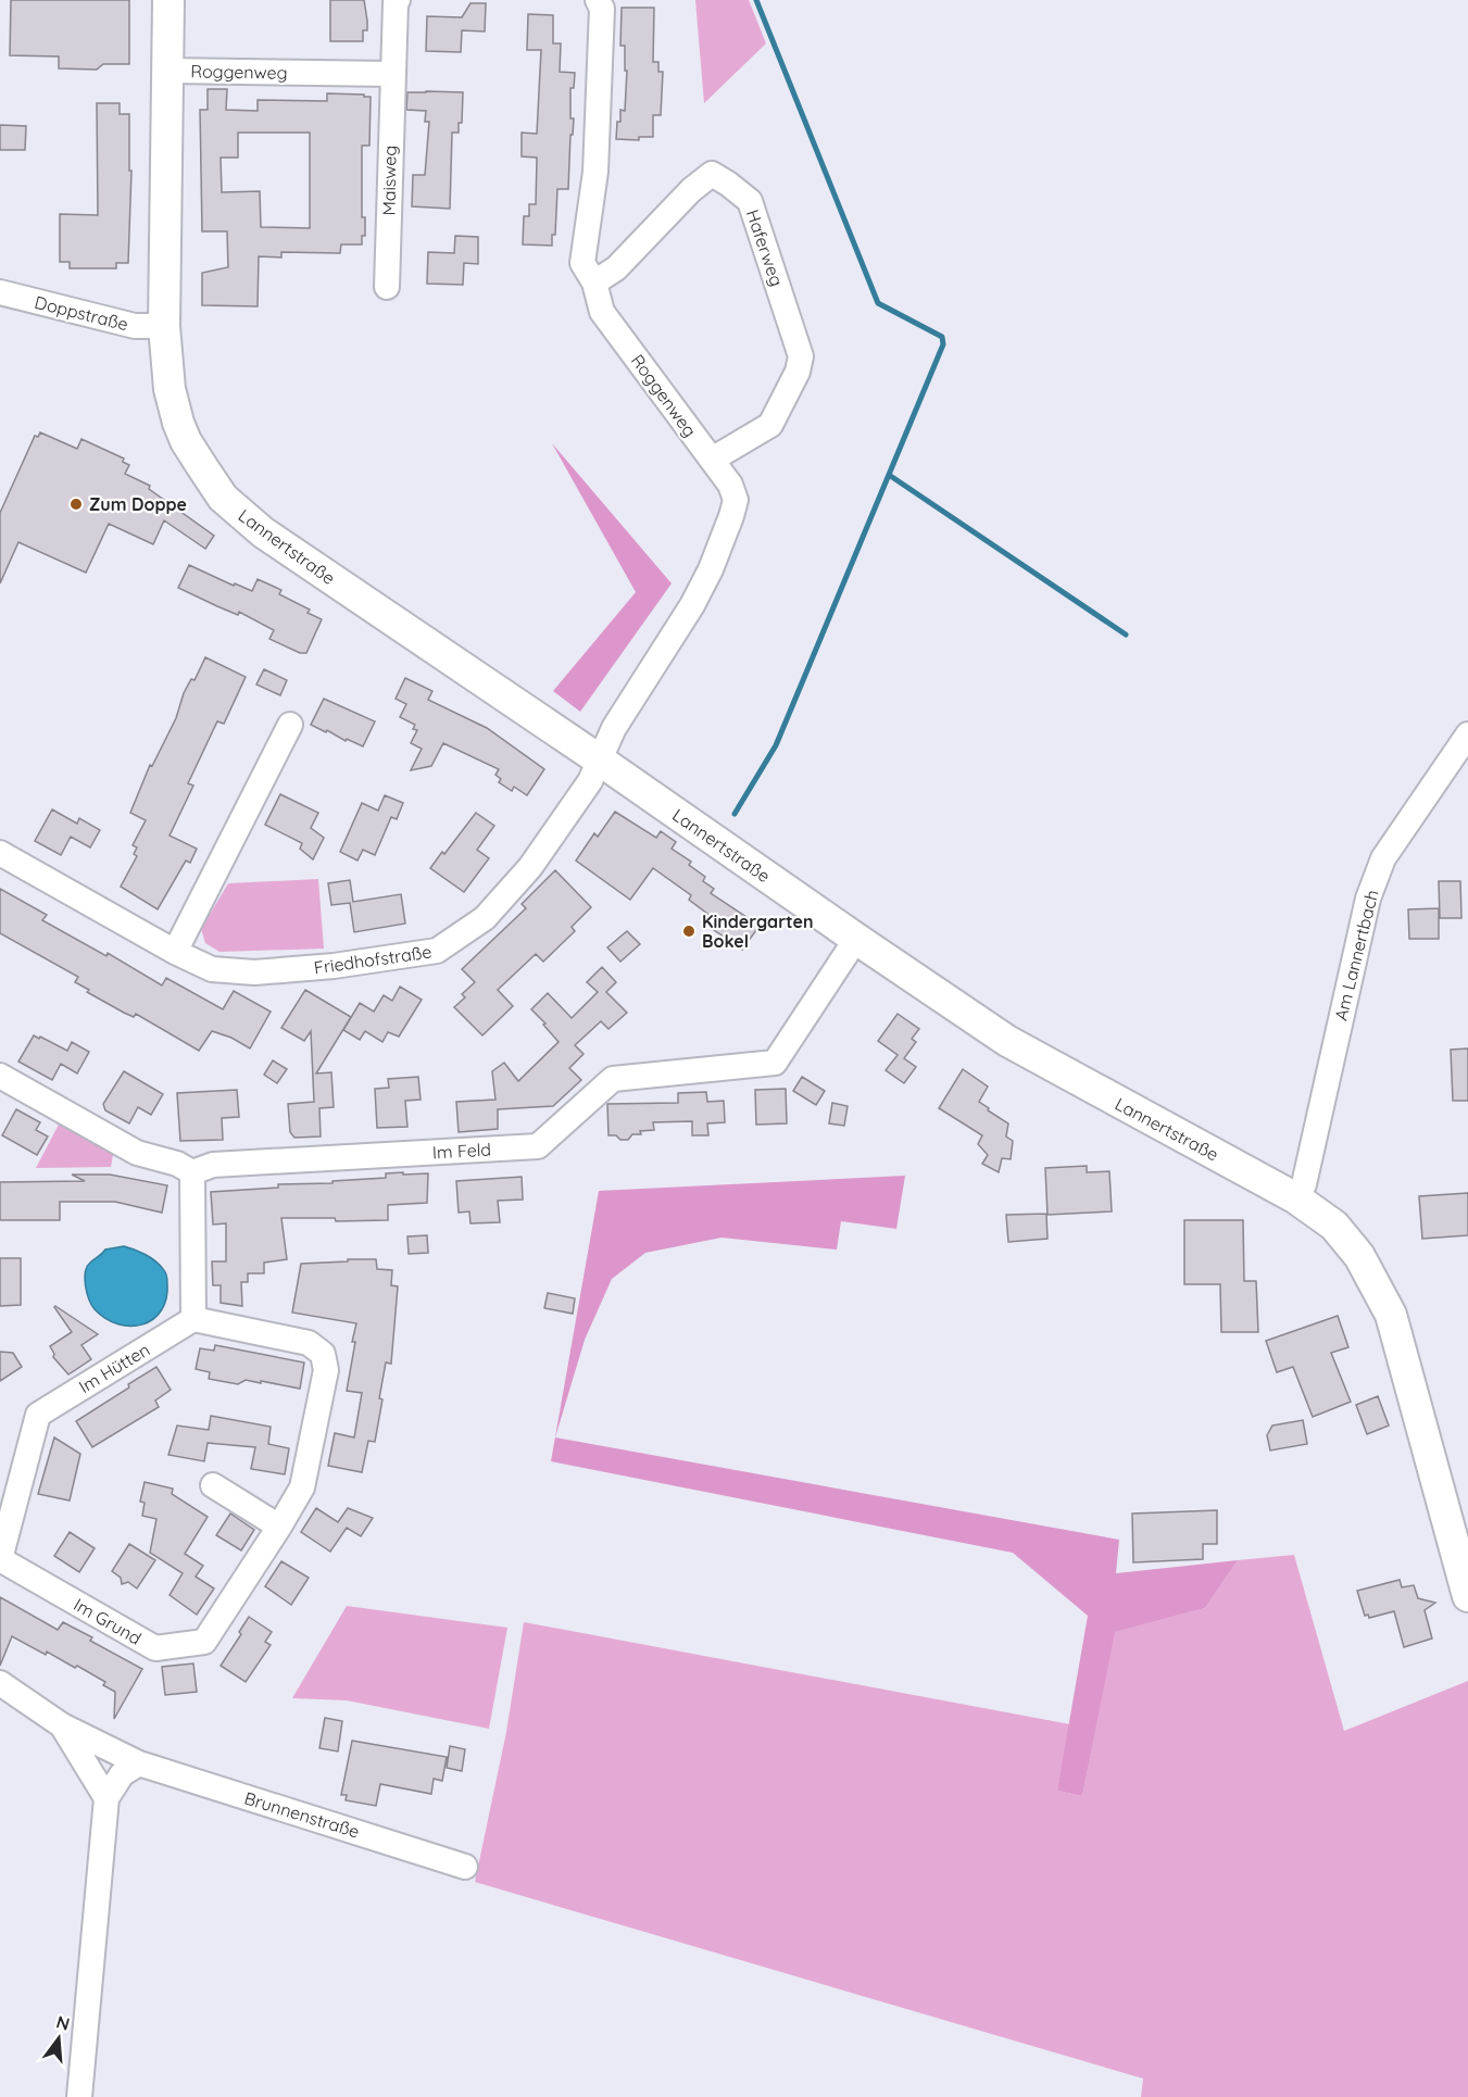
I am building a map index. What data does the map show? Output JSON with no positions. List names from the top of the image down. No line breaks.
{"streets":{"street":["Roggenweg","Maisweg","Haferweg","Doppstraße","Lannertstraße","Am Lannertbach","Friedhofstraße","Im Feld","Im Hütten","Im Grund","Brunnenstraße"]},"crossings":[["Roggenweg","Maisweg"],["Roggenweg","Haferweg"],["Roggenweg","Lannertstraße"],["Roggenweg","Friedhofstraße"],["Doppstraße","Lannertstraße"],["Lannertstraße","Am Lannertbach"],["Lannertstraße","Friedhofstraße"],["Lannertstraße","Im Feld"],["Im Hütten","Im Grund"]],"places":["Zum Doppe","Kindergarten Bokel"],"north":"top"}
